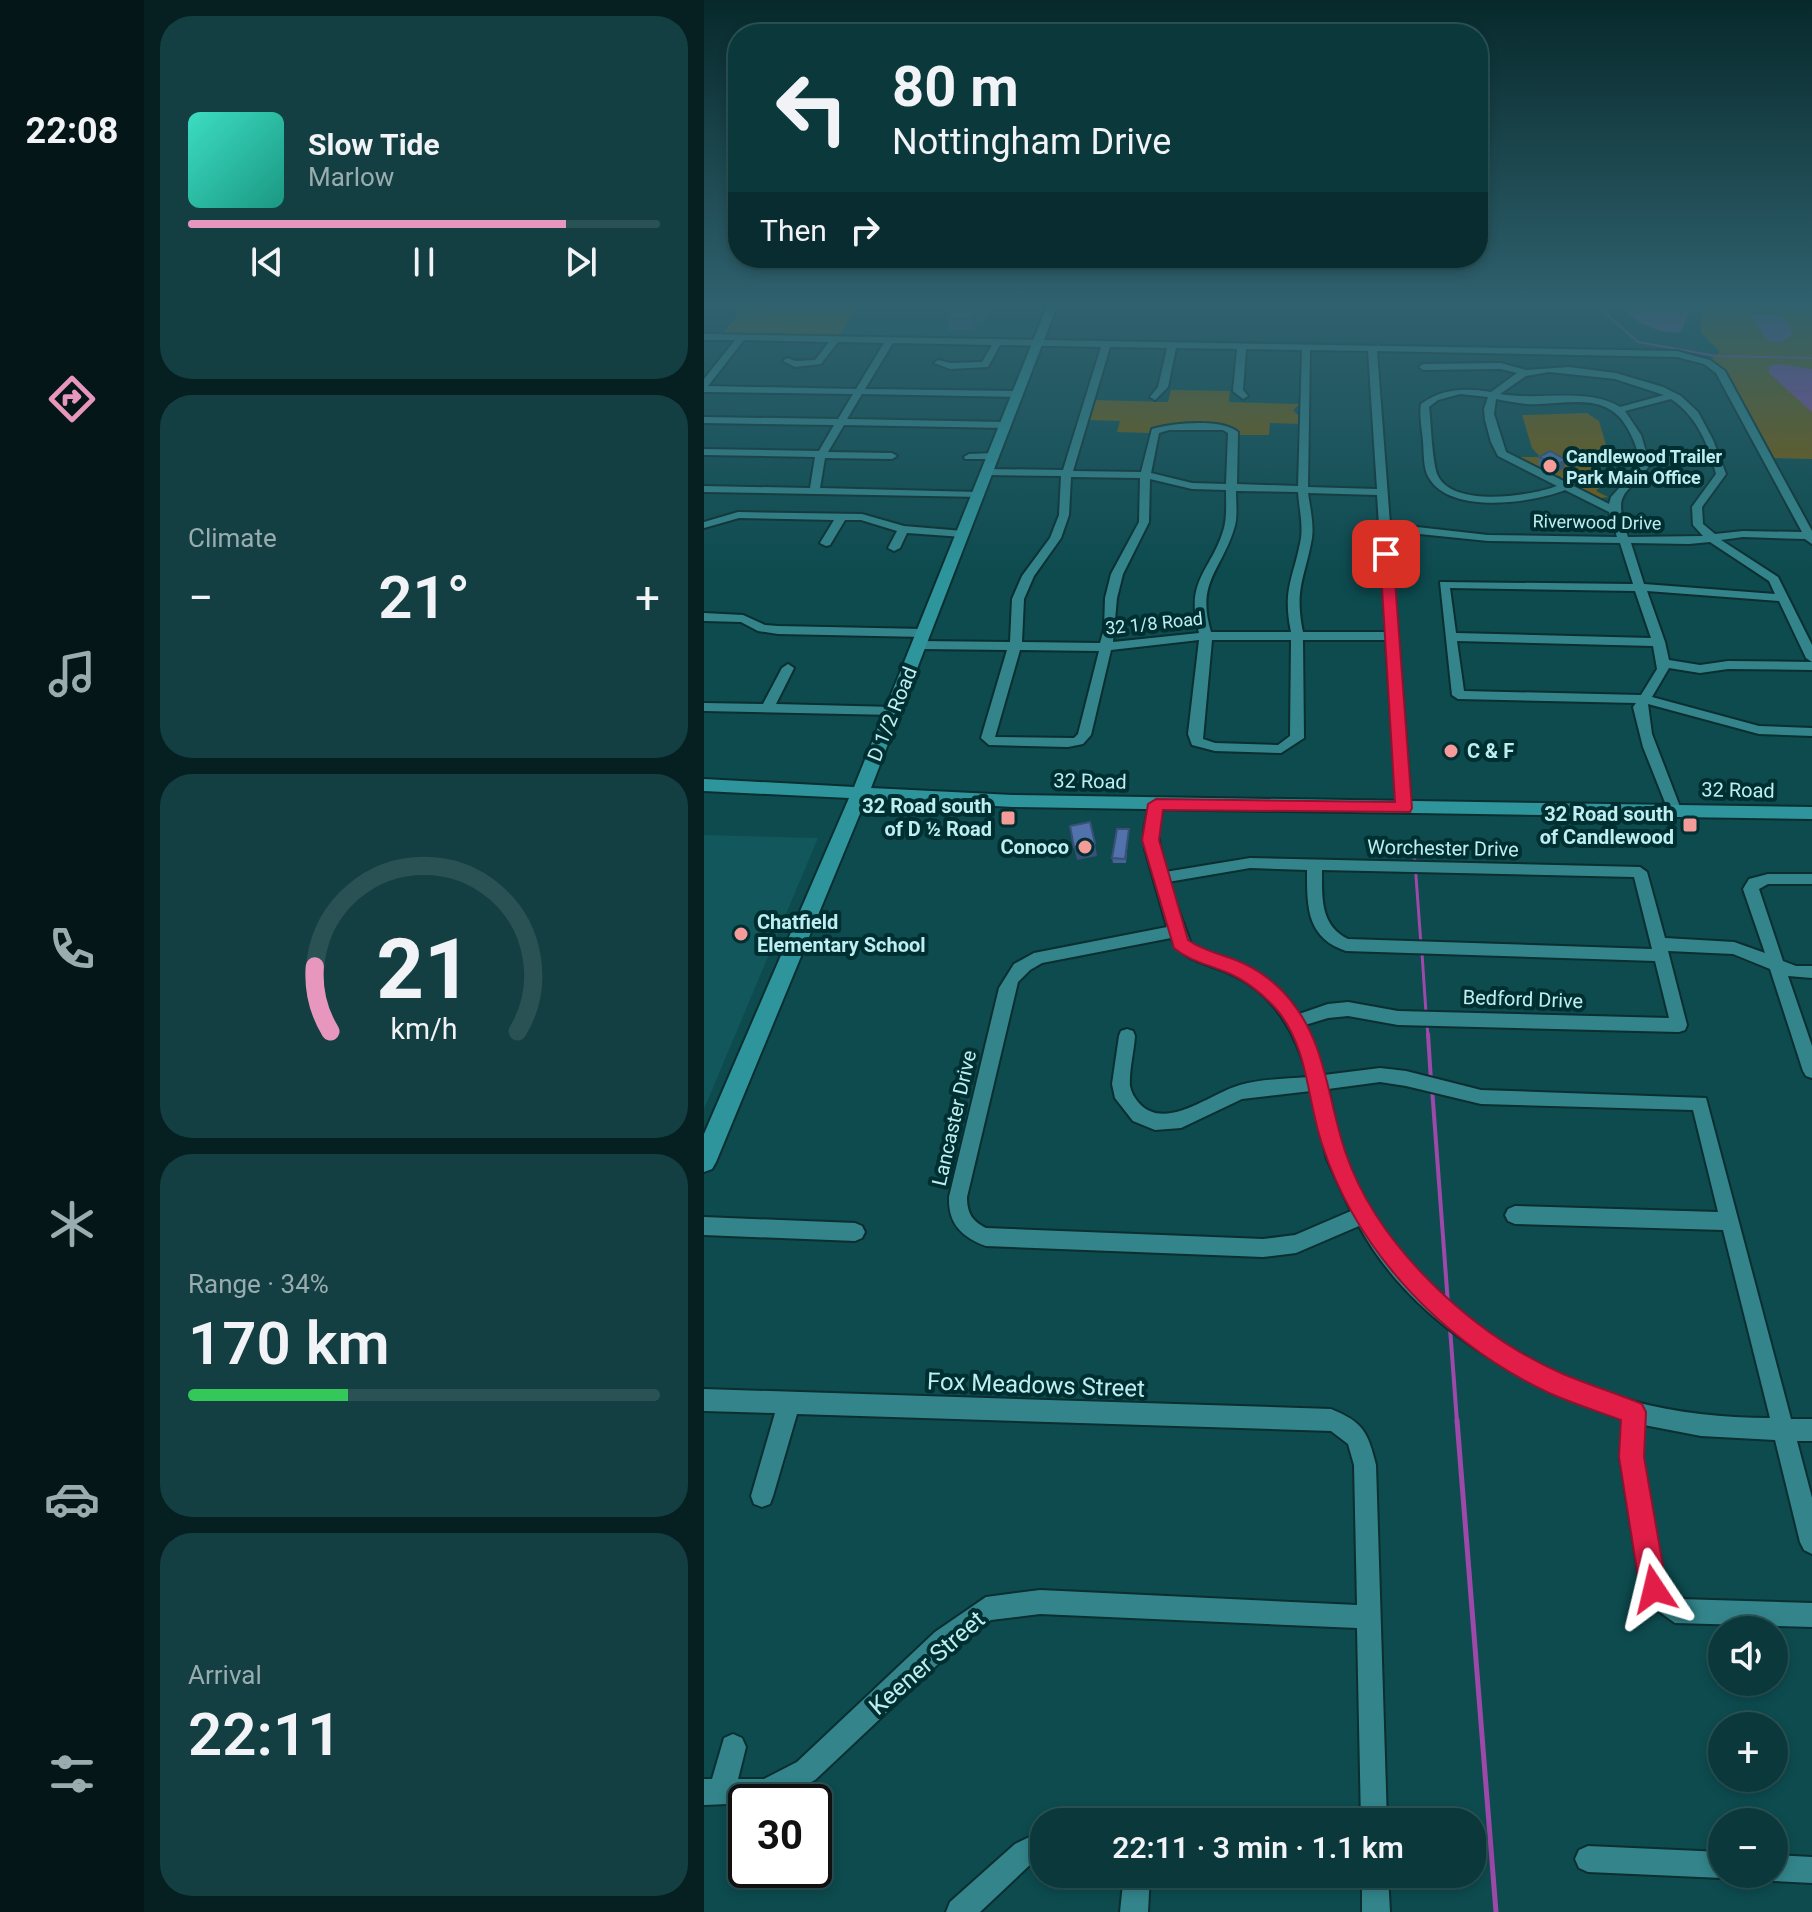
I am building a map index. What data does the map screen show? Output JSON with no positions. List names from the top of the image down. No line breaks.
{"streets":{"main road":["D 1/2 Road","32 Road"],"street":["Riverwood Drive","32 1/8 Road","Worchester Drive","Bedford Drive","Lancaster Drive","Fox Meadows Street","Keener Street"]},"crossings":[["32 1/8 Road","D 1/2 Road"],["D 1/2 Road","32 Road"],["Worchester Drive","Bedford Drive"],["Fox Meadows Street","Keener Street"]],"places":{"other":["Candlewood Trailer Park Main Office","C & F","Conoco","Chatfield Elementary School"],"transit":["32 Road south of D ½ Road","32 Road south of Candlewood"]},"page":{"tabs":"22:08","turn":["80 m","Nottingham Drive"],"song":["Slow Tide","Marlow"],"then":"Then","tile":["Climate",["Range · 34%","170 km"],["Arrival","22:11"]],"heat":["−","21°","+"],"map_buttons":["+","−"],"limit":"30","trip":"22:11 · 3 min · 1.1 km","gauge":["21","km/h"]}}
